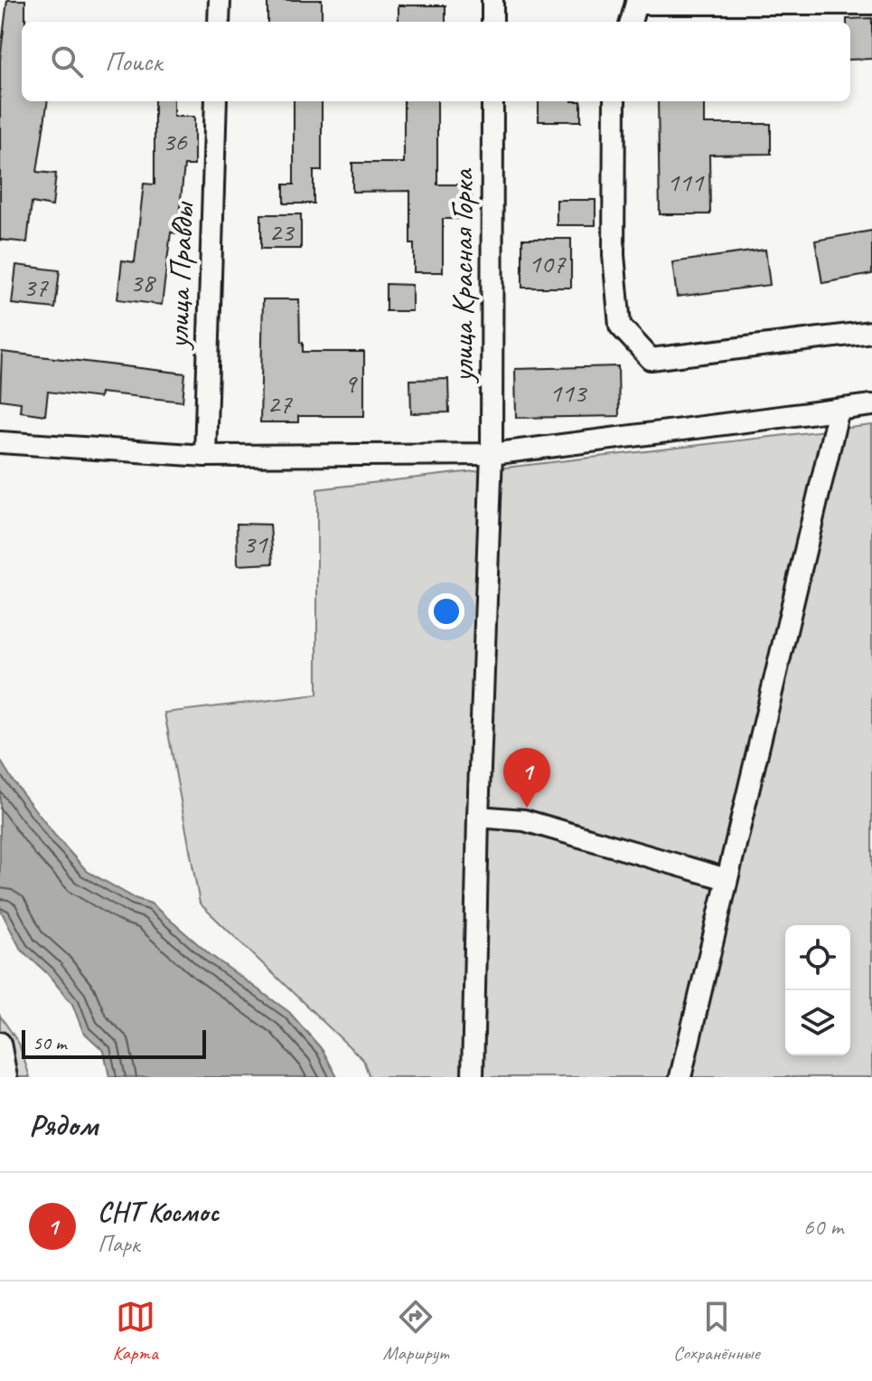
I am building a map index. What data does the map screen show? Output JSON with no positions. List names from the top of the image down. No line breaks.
{"streets":{"street":["улица Правды","улица Красная Горка"]},"house_numbers":["36","111","23","107","38","37","9","113","27","31"],"scale_bar":"50 m","page":{"search":"Поиск","pins":"1","scale":"50 m","heading":"Рядом","list":[{"mark":"1","name":"СНТ Космос","note":"Парк","value":"60 m"}],"nav":["Карта","Маршрут","Сохранённые"]}}
